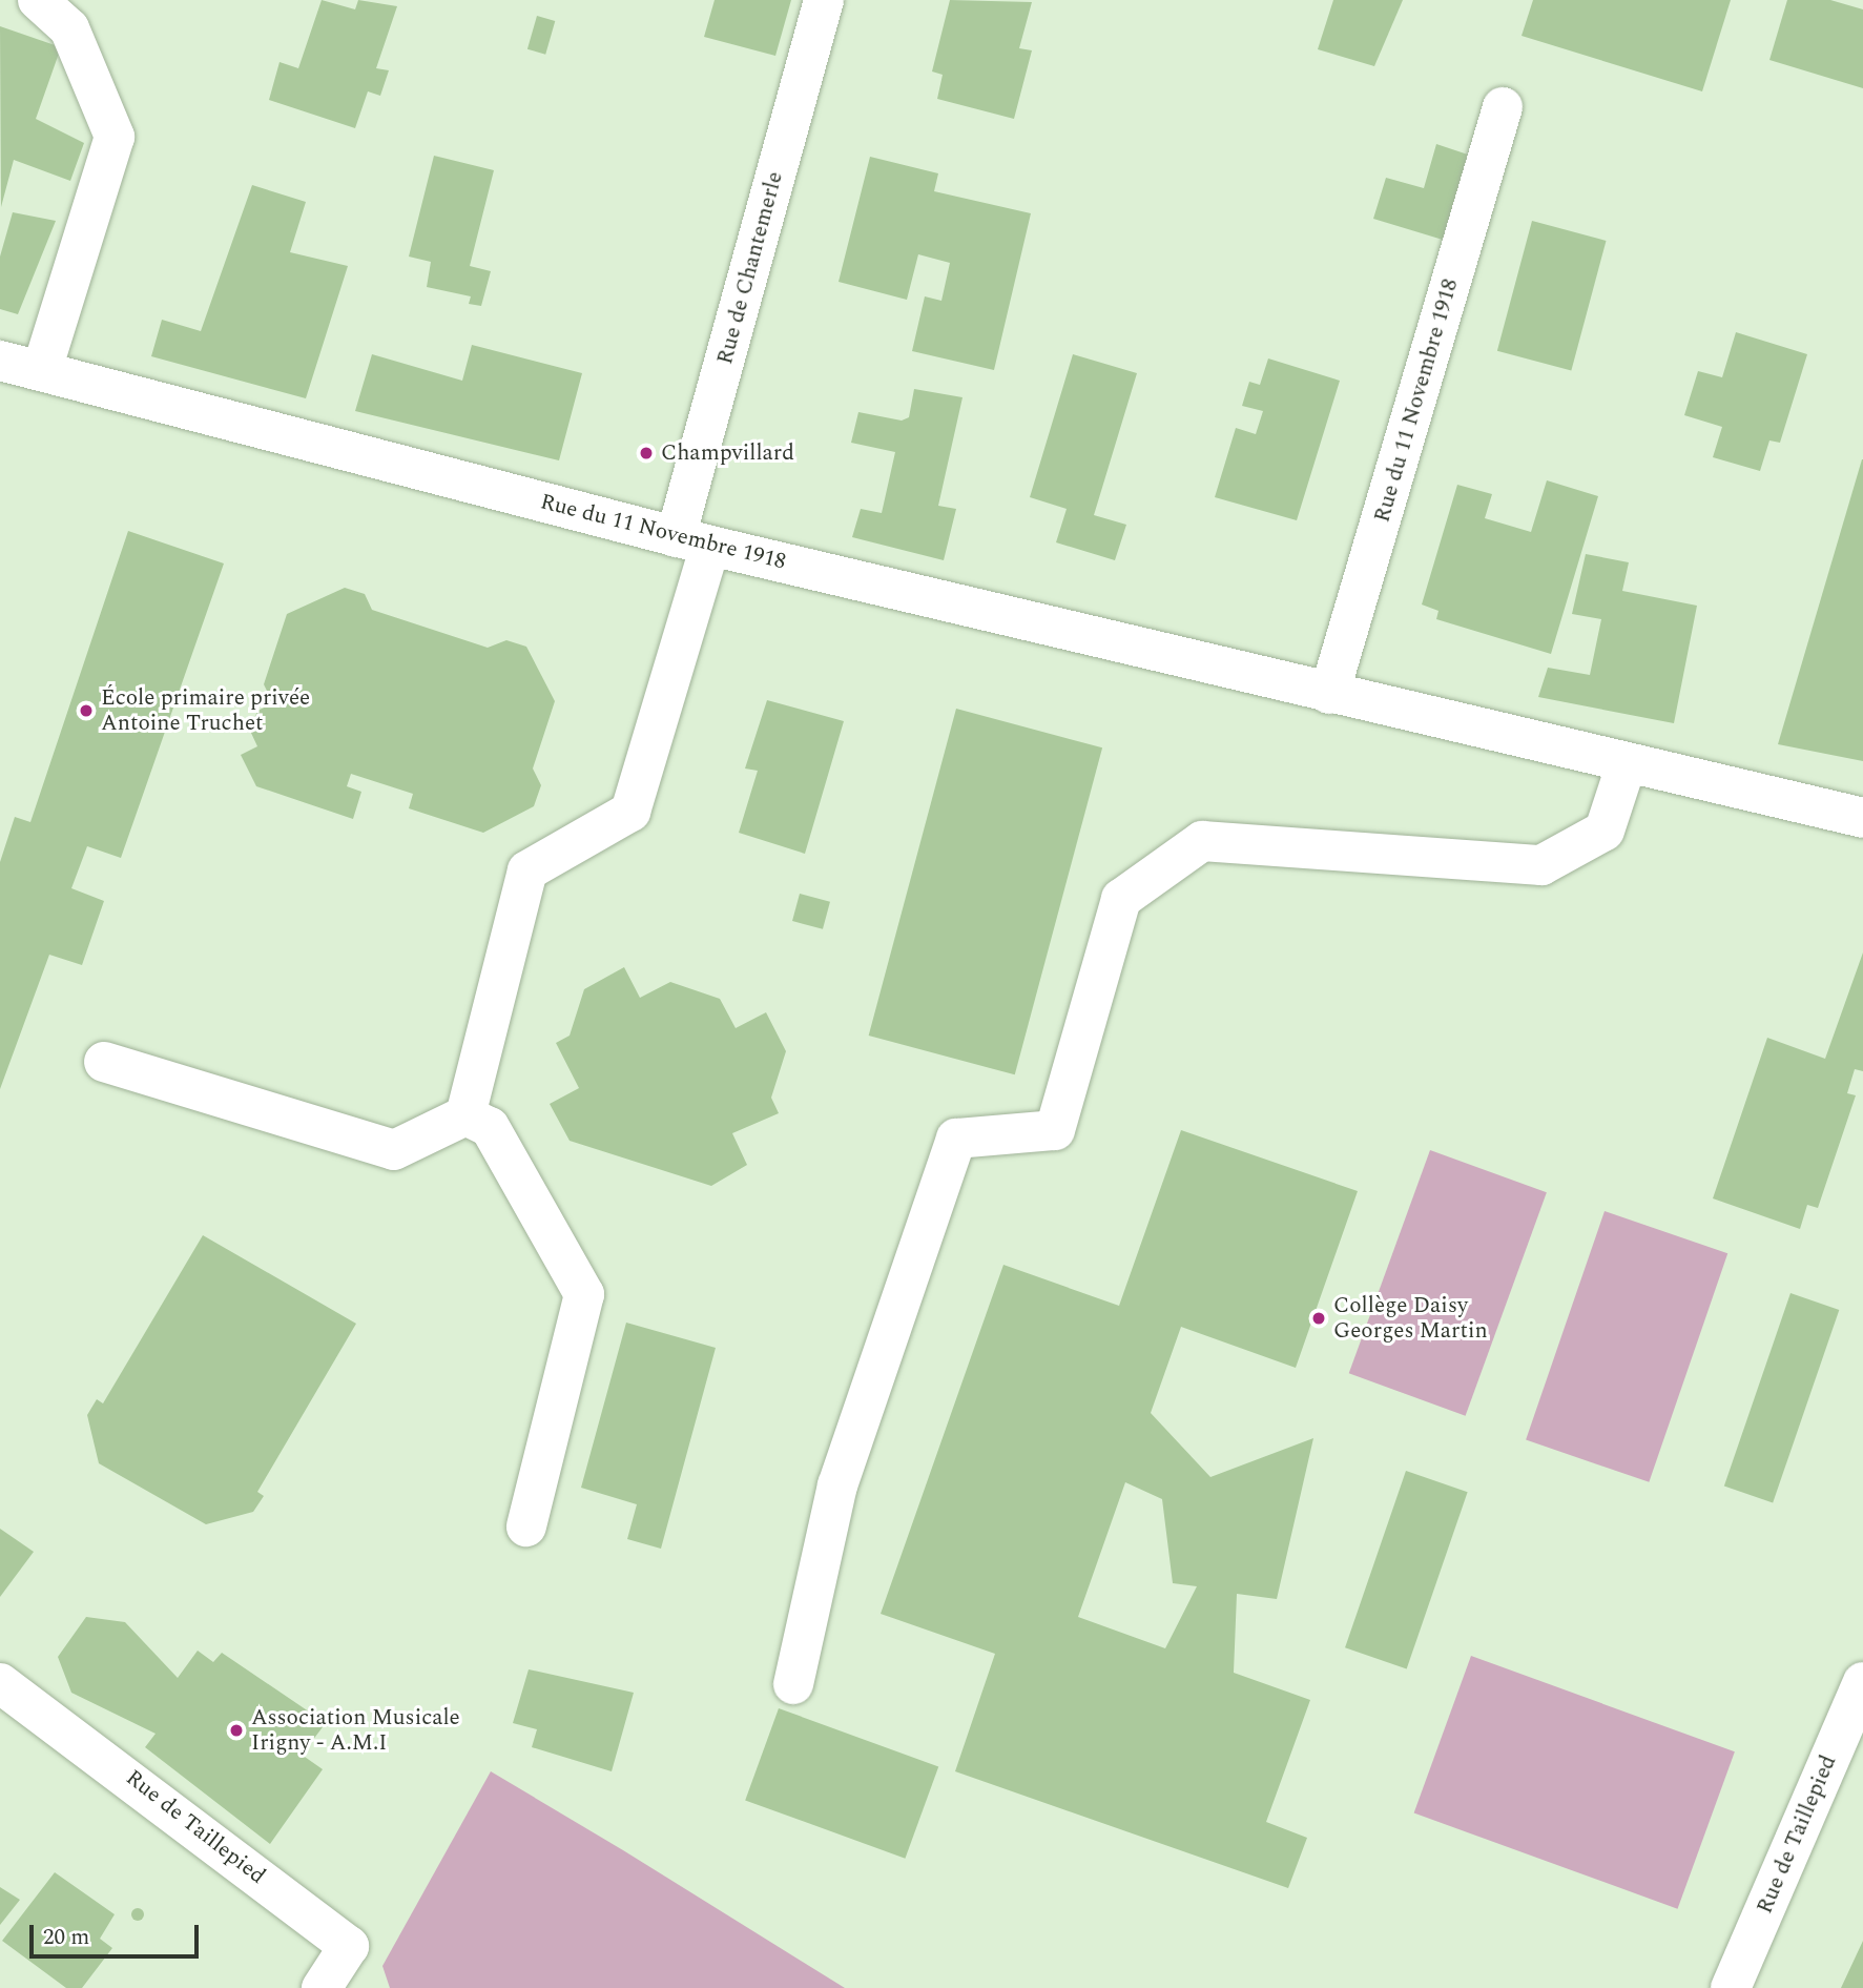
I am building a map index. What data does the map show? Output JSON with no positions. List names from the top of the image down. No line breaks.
{"streets":{"street":["Rue de Chantemerle","Rue du 11 Novembre 1918","Rue de Taillepied"]},"crossings":[["Rue de Chantemerle","Rue du 11 Novembre 1918"]],"places":["Champvillard","École primaire privée Antoine Truchet","Collège Daisy Georges Martin","Association Musicale Irigny - A.M.I"],"scale_bar":"20 m"}
